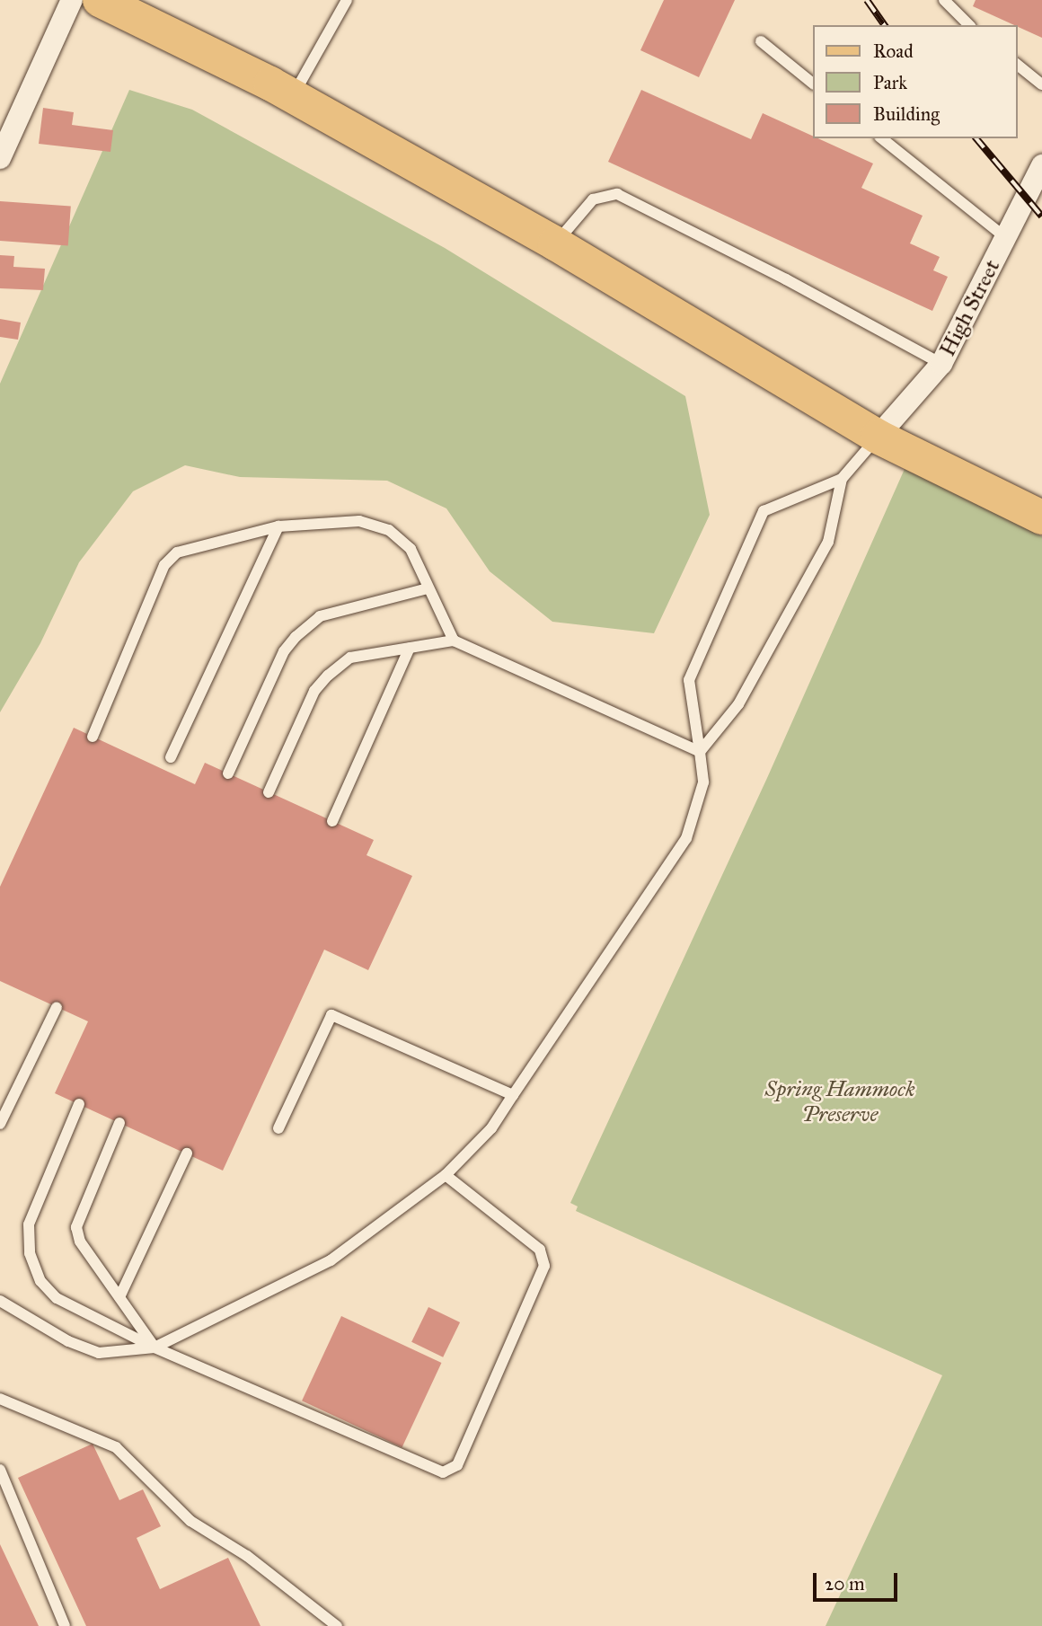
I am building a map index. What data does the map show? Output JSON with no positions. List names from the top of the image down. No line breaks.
{"streets":{"street":["High Street"]},"parks":["Spring Hammock Preserve"],"legend":["Road","Park","Building"],"scale_bar":"20 m"}
